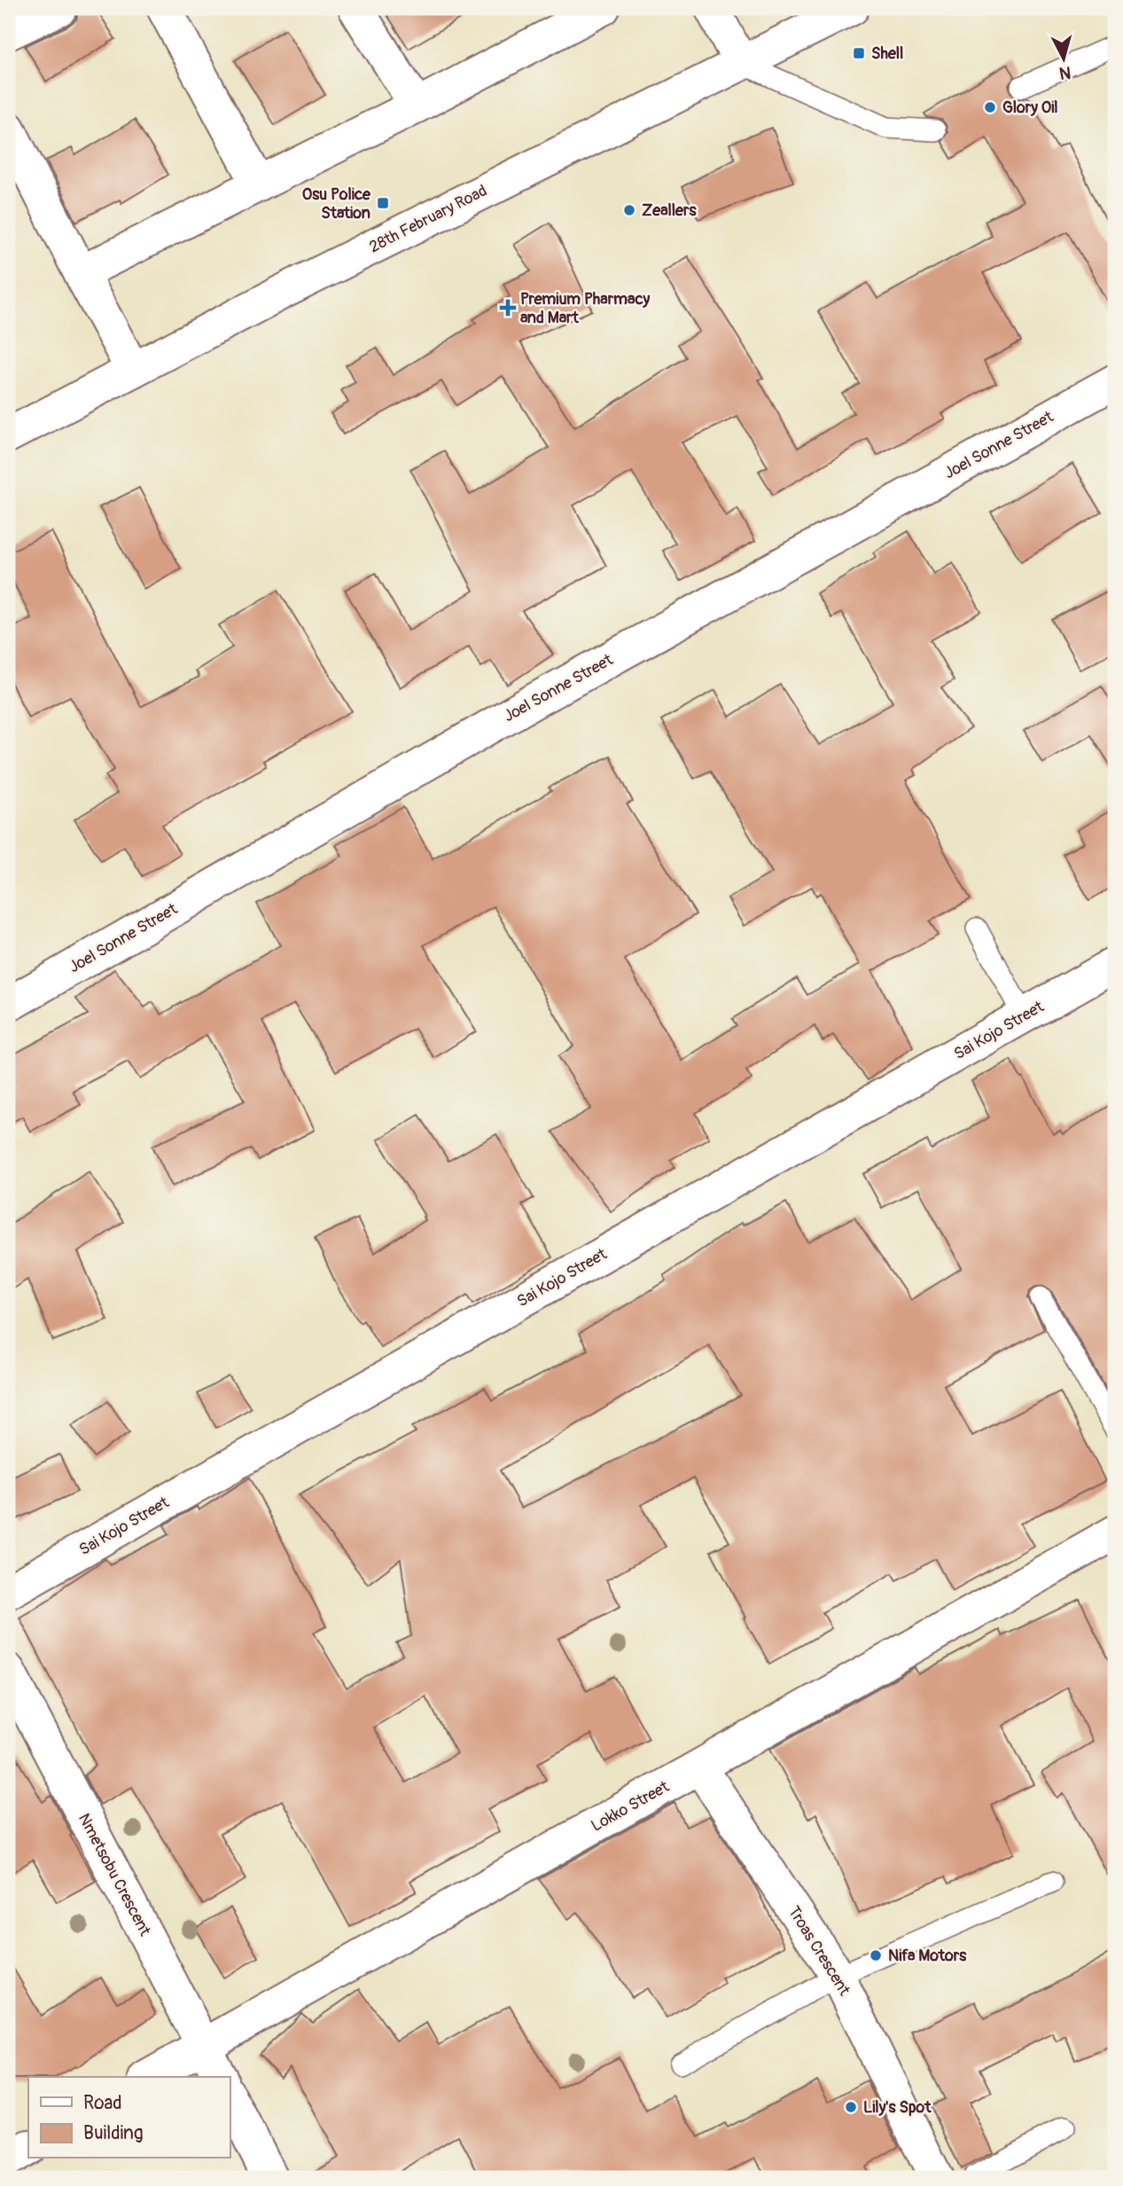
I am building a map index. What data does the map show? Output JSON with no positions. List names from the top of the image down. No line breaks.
{"streets":{"street":["28th February Road","Joel Sonne Street","Sai Kojo Street","Lokko Street","Nmetsobu Crescent","Troas Crescent"]},"crossings":[["Lokko Street","Nmetsobu Crescent"],["Lokko Street","Troas Crescent"]],"places":{"transit":["Shell","Osu Police Station"],"other":["Glory Oil","Zeallers","Nifa Motors","Lily's Spot"],"health":["Premium Pharmacy and Mart"]},"legend":["Road","Building"],"north":"bottom"}
